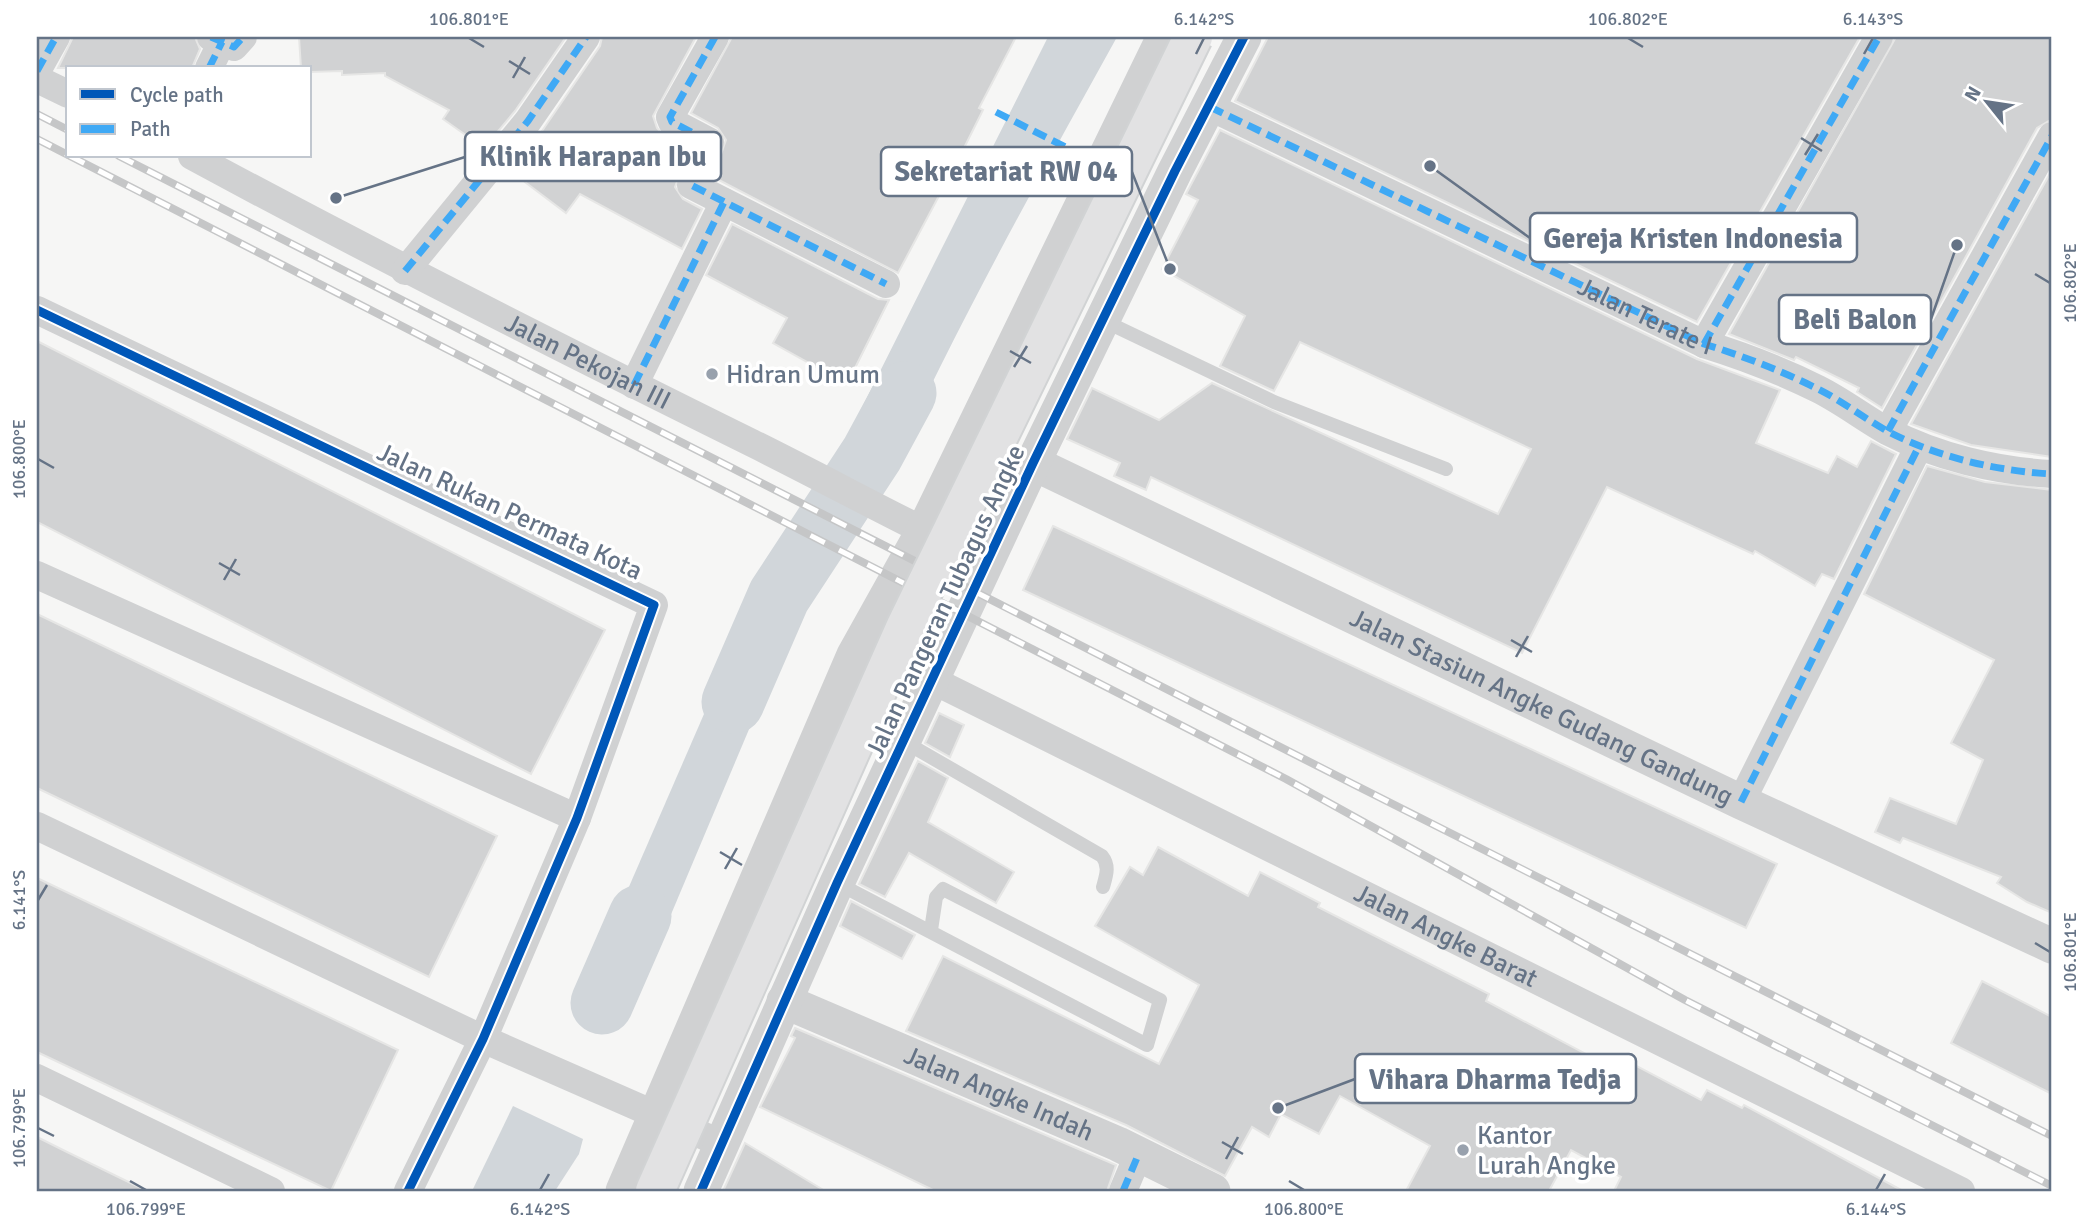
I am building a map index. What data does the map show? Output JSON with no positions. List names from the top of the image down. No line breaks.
{"streets":{"main road":["Jalan Pangeran Tubagus Angke"],"street":["Jalan Terate I","Jalan Pekojan III","Jalan Rukan Permata Kota","Jalan Stasiun Angke Gudang Gandung","Jalan Angke Barat","Jalan Angke Indah"]},"crossings":[["Jalan Terate I","Jalan Pangeran Tubagus Angke"],["Jalan Pekojan III","Jalan Pangeran Tubagus Angke"],["Jalan Pangeran Tubagus Angke","Jalan Stasiun Angke Gudang Gandung"],["Jalan Pangeran Tubagus Angke","Jalan Angke Barat"],["Jalan Pangeran Tubagus Angke","Jalan Angke Indah"]],"places":["Gereja Kristen Indonesia","Klinik Harapan Ibu","Beli Balon","Sekretariat RW 04","Hidran Umum","Vihara Dharma Tedja","Kantor Lurah Angke"],"legend":["Cycle path","Path"],"north":"top left","coordinates":["106.801°E","6.142°S","106.802°E","6.143°S","106.800°E","6.141°S","106.799°E","6.144°S"]}
